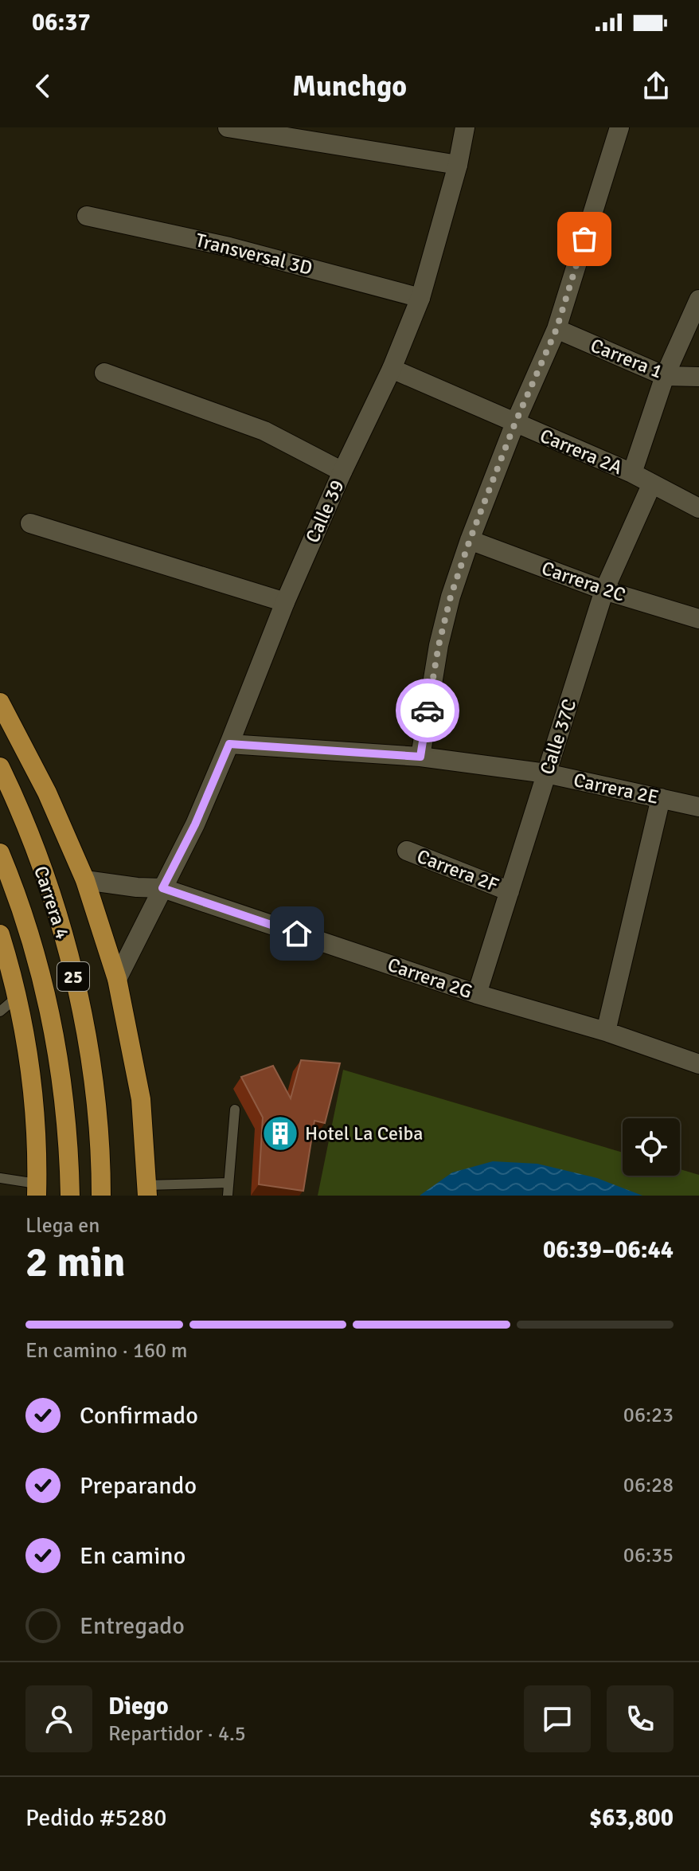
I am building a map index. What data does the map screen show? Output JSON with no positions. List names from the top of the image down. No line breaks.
{"streets":{"highway":["Carrera 4","25"],"street":["Transversal 3D","Carrera 1","Carrera 2A","Calle 39","Carrera 2C","Calle 37C","Carrera 2E","Carrera 2F","Carrera 2G"]},"crossings":[["Transversal 3D","Calle 39"],["Carrera 2A","Calle 39"],["Carrera 2A","Calle 37C"],["Calle 39","Carrera 2E"],["Calle 39","Carrera 2G"],["Carrera 2C","Calle 37C"],["Calle 37C","Carrera 2E"],["Calle 37C","Carrera 2F"],["Calle 37C","Carrera 2G"]],"places":{"building":["Hotel La Ceiba"]},"page":{"status":"06:37","header":"Munchgo","heading":["2 min","Llega en","06:39–06:44"],"panel":["Diego","Repartidor · 4.5","Pedido #5280","$63,800"],"bar":"En camino · 160 m","list":[["Confirmado","06:23"],["Preparando","06:28"],["En camino","06:35"],"Entregado"]}}
